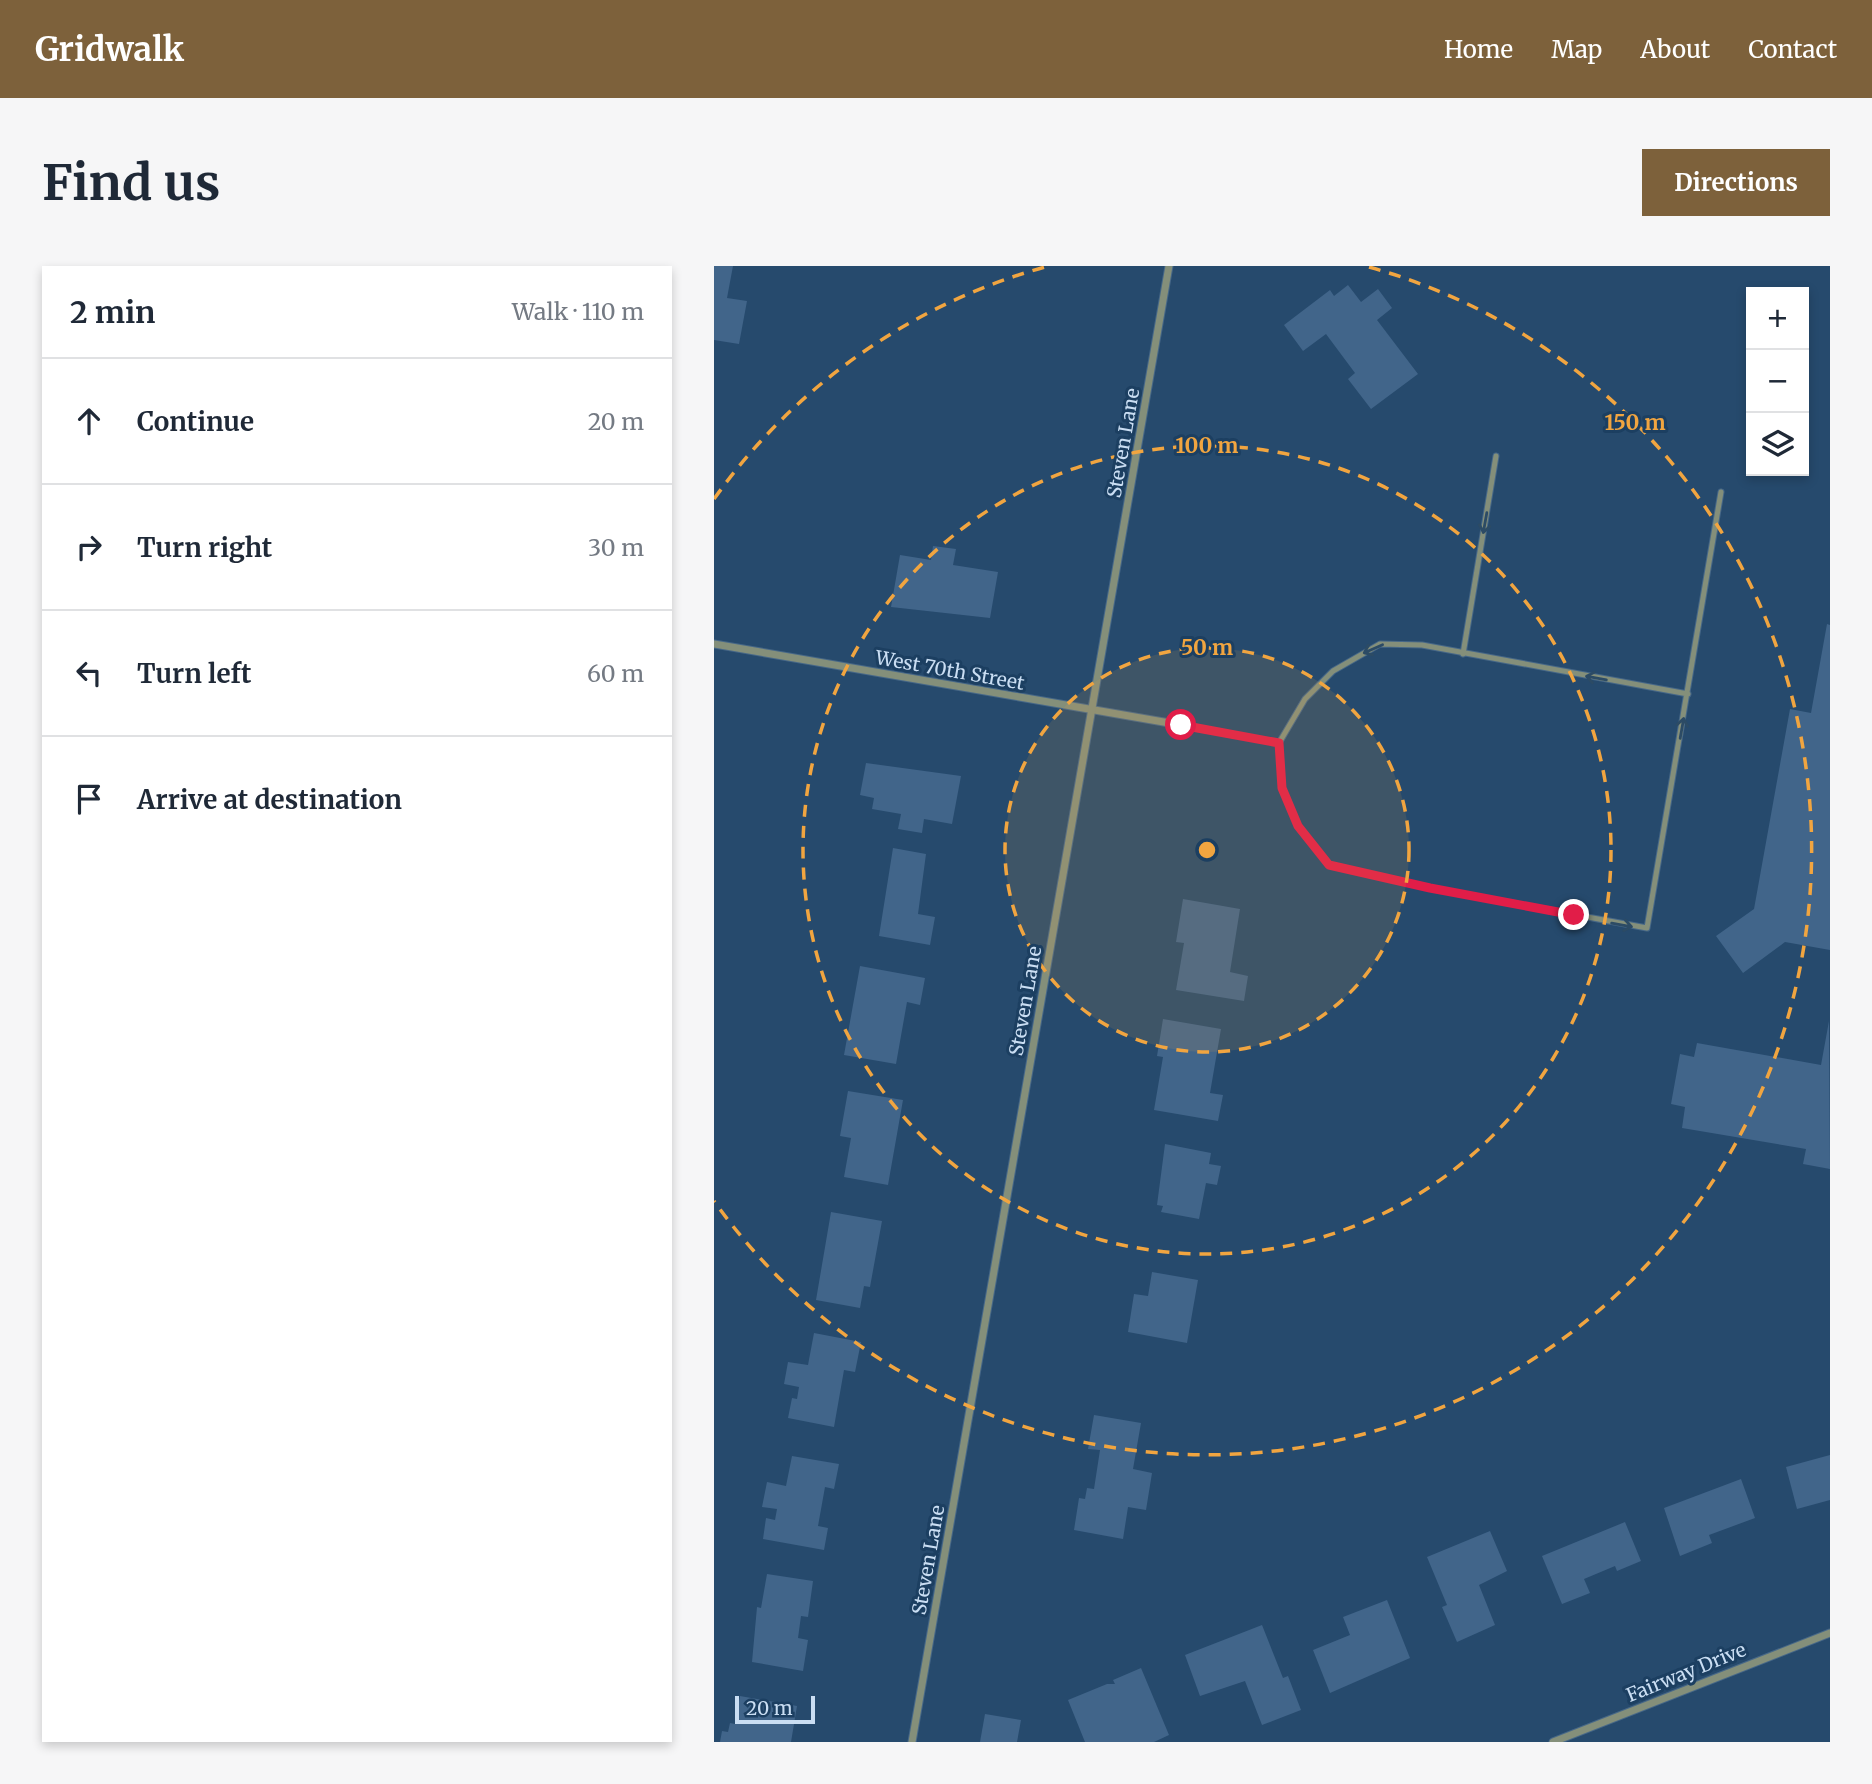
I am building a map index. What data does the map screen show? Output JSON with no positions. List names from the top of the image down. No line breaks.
{"streets":{"street":["Steven Lane","West 70th Street","Fairway Drive"]},"crossings":[["Steven Lane","West 70th Street"]],"scale_bar":"20 m","page":{"header":"Gridwalk","nav":["Home","Map","About","Contact"],"buttons":"Directions","title":"Find us","heading":["2 min","Walk · 110 m"],"map_buttons":["+","−"],"list":[["Continue","20 m"],["Turn right","30 m"],["Turn left","60 m"],"Arrive at destination"],"scale":"20 m"},"rings":["150 m","100 m","50 m"]}
